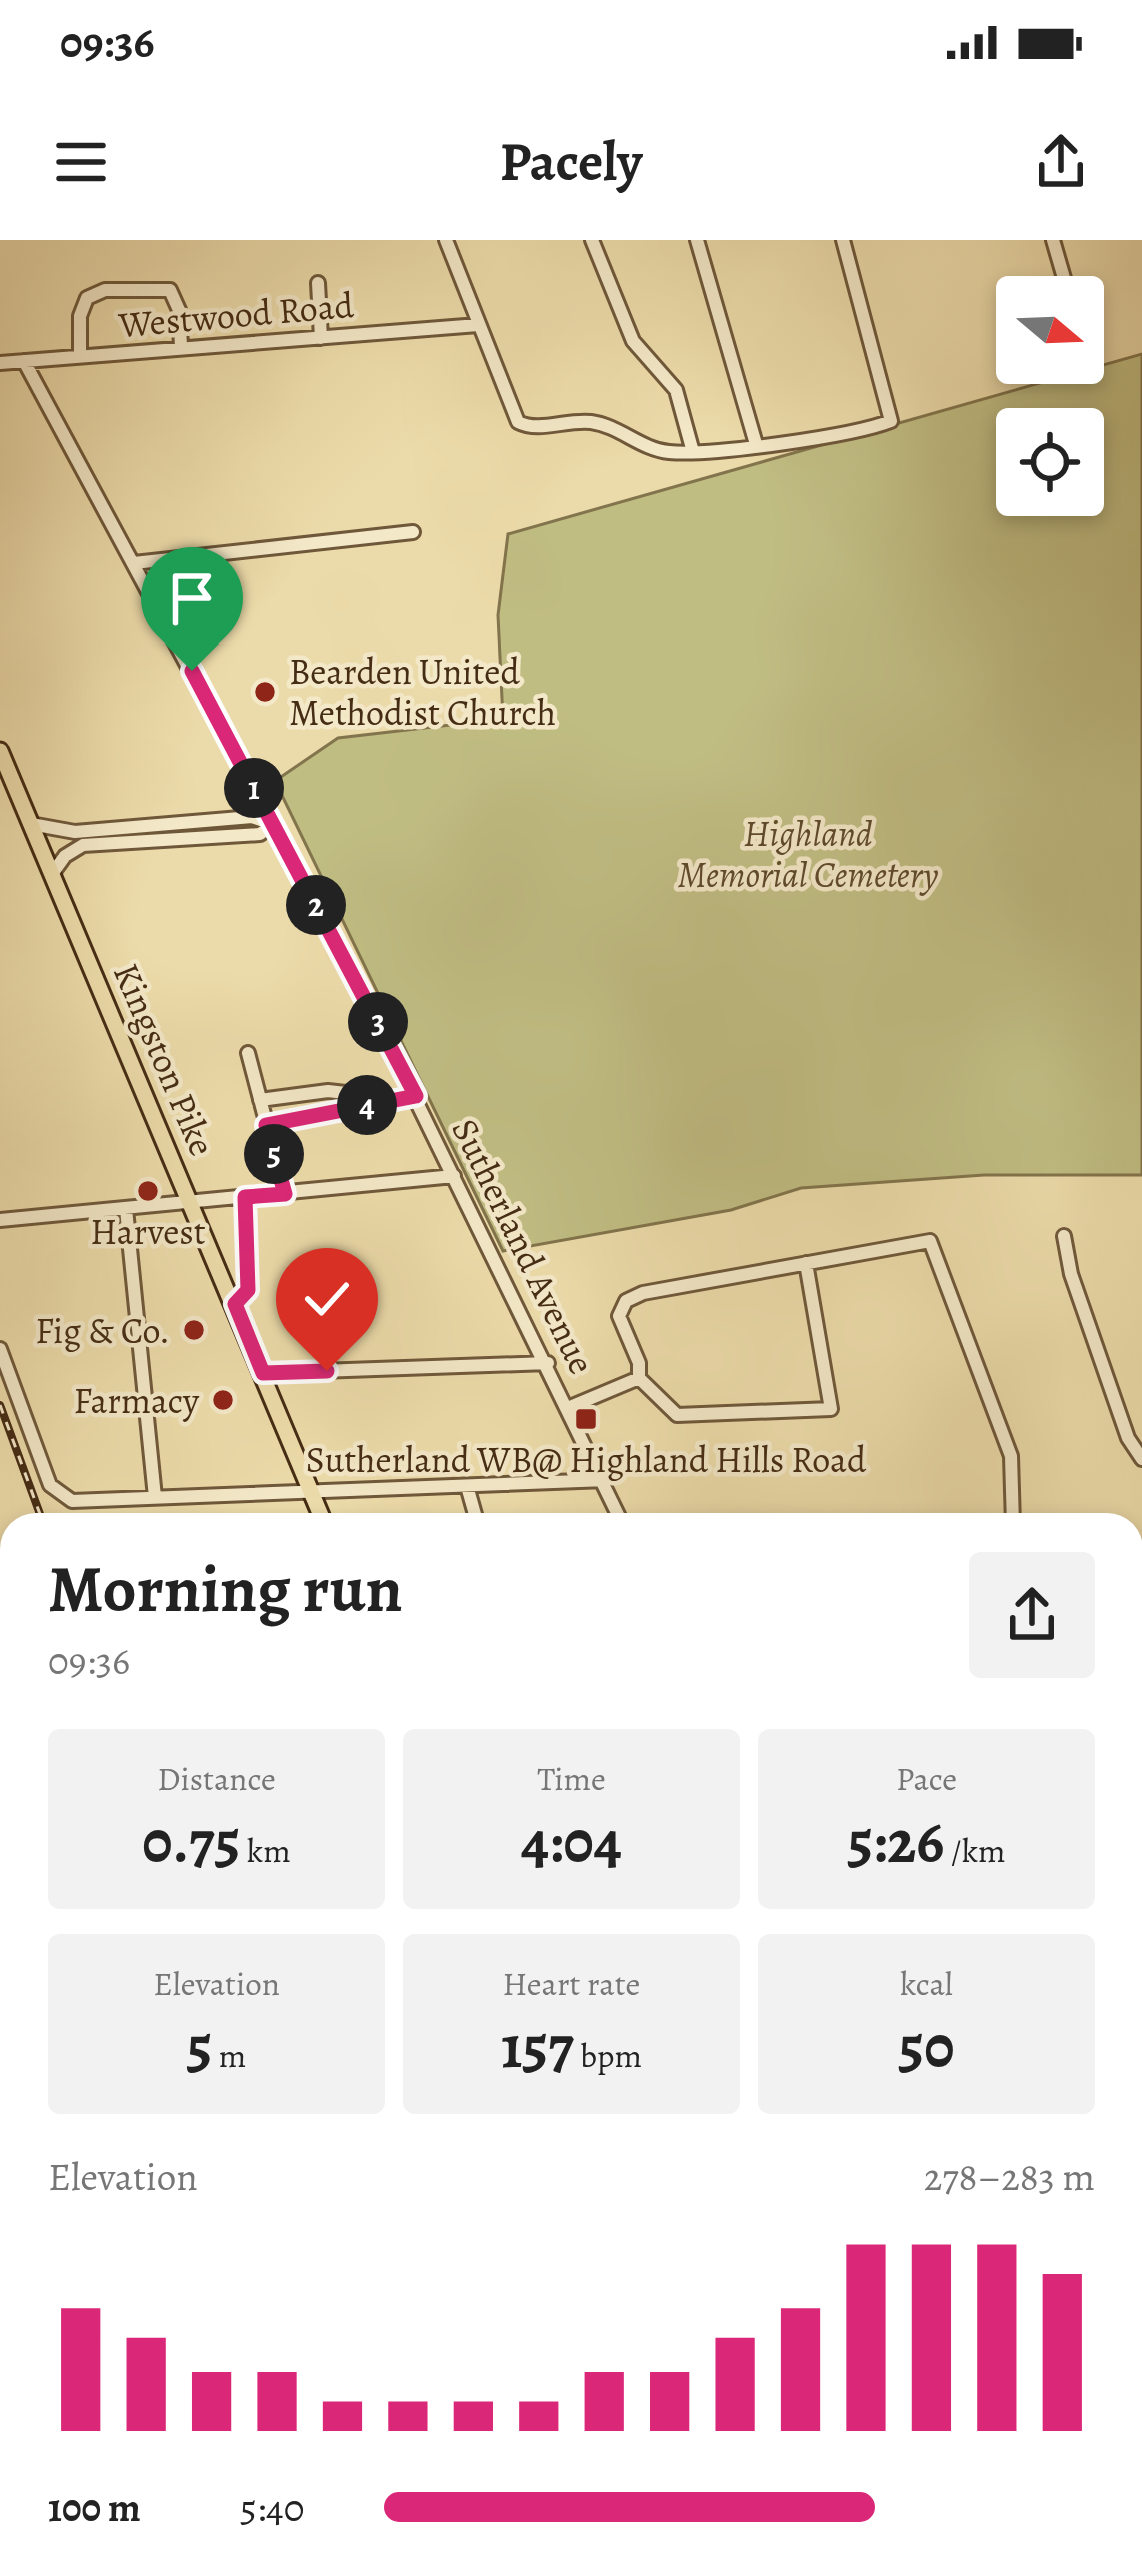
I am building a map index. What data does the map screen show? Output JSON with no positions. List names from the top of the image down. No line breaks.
{"streets":{"main road":["Kingston Pike"],"street":["Westwood Road","Sutherland Avenue"]},"crossings":[["Westwood Road","Sutherland Avenue"]],"parks":["Highland Memorial Cemetery"],"places":{"other":["Bearden United Methodist Church","Harvest","Fig & Co.","Farmacy"],"transit":["Sutherland WB@ Highland Hills Road"]},"north":"right","page":{"status":"09:36","header":"Pacely","pins":["1","2","3","4","5"],"heading":["Morning run","09:36"],"stats":[["Distance","0.75 km"],["Time","4:04"],["Pace","5:26 /km"],["Elevation","5 m"],["Heart rate","157 bpm"],["kcal","50"]],"chart":["Elevation","278–283 m"],"list":[{"name":"100 m","note":"5:40"}]}}
